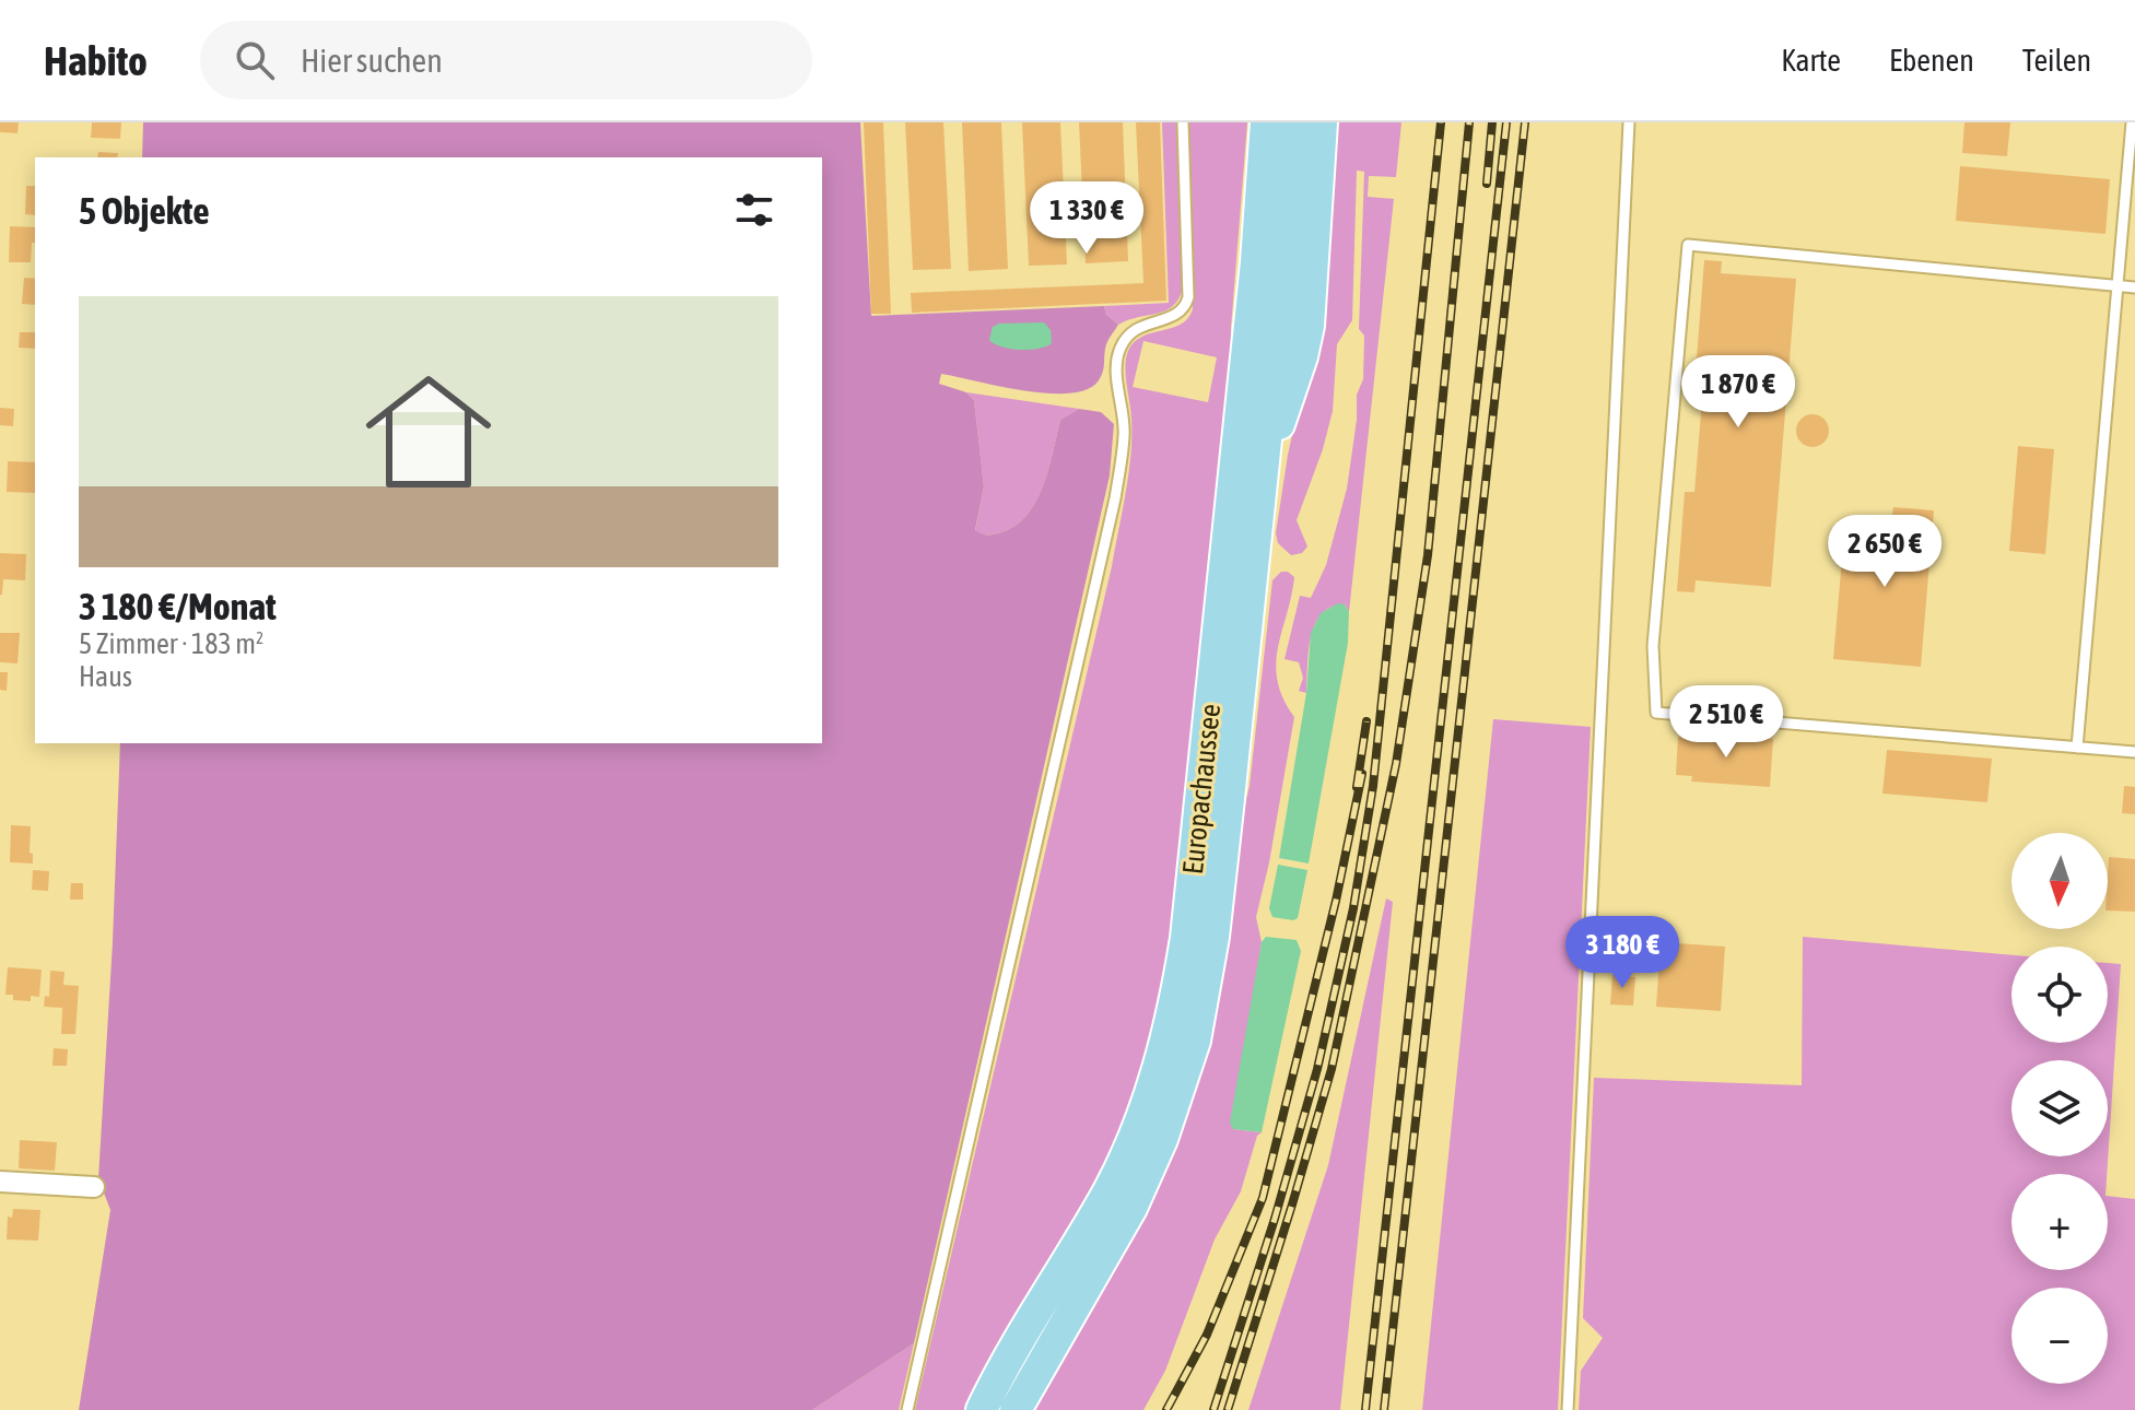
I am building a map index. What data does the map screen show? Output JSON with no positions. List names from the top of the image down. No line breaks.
{"streets":{"main road":["Europachaussee"]},"north":"bottom","page":{"header":"Habito","search":"Hier suchen","nav":["Karte","Ebenen","Teilen"],"heading":"5 Objekte","price":["1 330 €","1 870 €","2 650 €","2 510 €","3 180 €"],"list":[{"name":"3 180 €/Monat","note":"5 Zimmer · 183 m² · Haus"}],"map_buttons":["+","−"]}}
